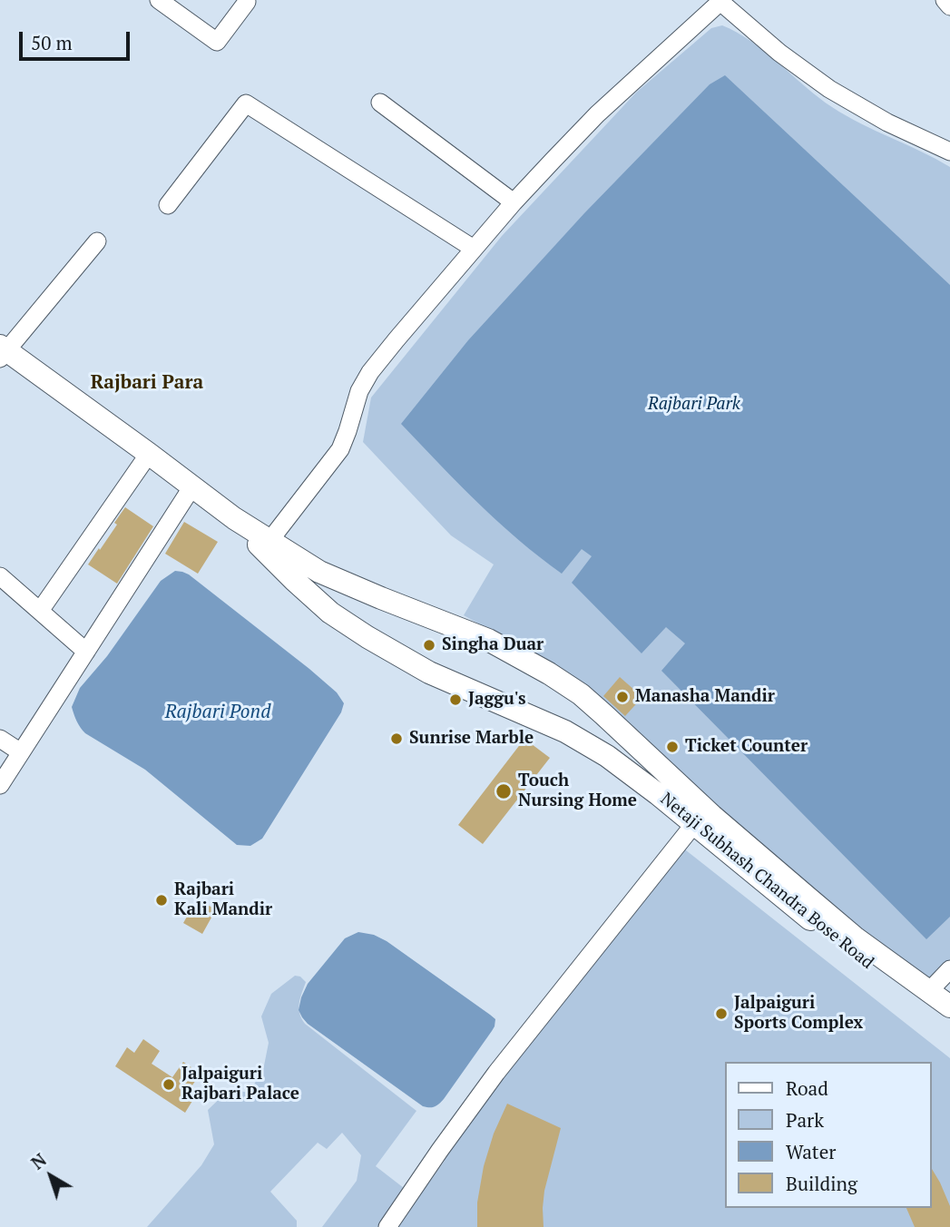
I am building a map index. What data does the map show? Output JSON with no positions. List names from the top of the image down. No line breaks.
{"streets":{"street":["Netaji Subhash Chandra Bose Road"]},"districts":["Rajbari Para"],"water":["Rajbari Pond"],"parks":["Rajbari Park"],"places":["Singha Duar","Manasha Mandir","Jaggu's","Sunrise Marble","Ticket Counter","Touch Nursing Home","Rajbari Kali Mandir","Jalpaiguri Sports Complex","Jalpaiguri Rajbari Palace"],"legend":["Road","Park","Water","Building"],"scale_bar":"50 m","north":"top left"}
